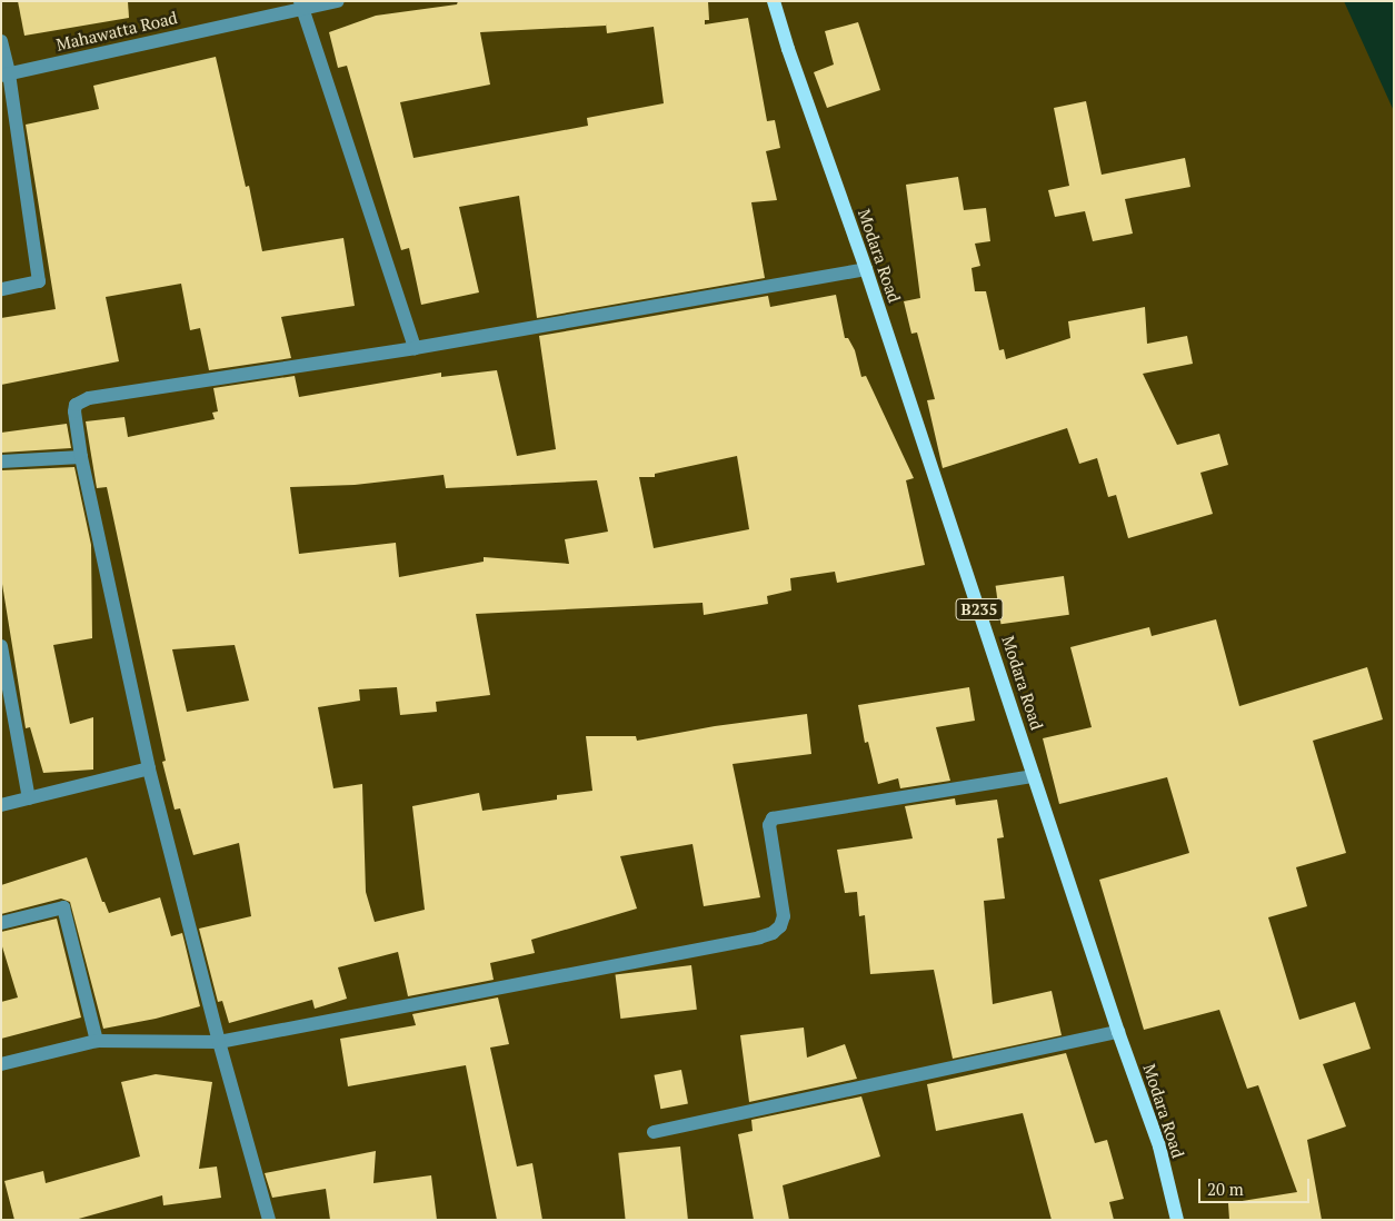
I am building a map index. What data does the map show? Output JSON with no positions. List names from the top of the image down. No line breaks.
{"streets":{"main road":["Modara Road","B235"],"street":["Mahawatta Road"]},"scale_bar":"20 m"}
